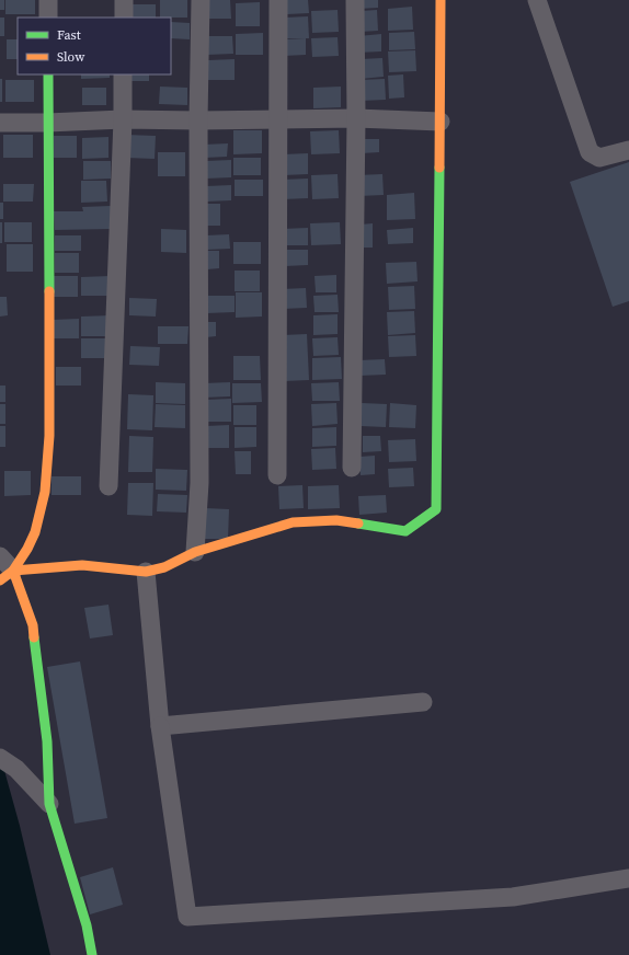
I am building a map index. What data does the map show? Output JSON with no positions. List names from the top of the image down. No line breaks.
{"legend":["Fast","Slow"]}
